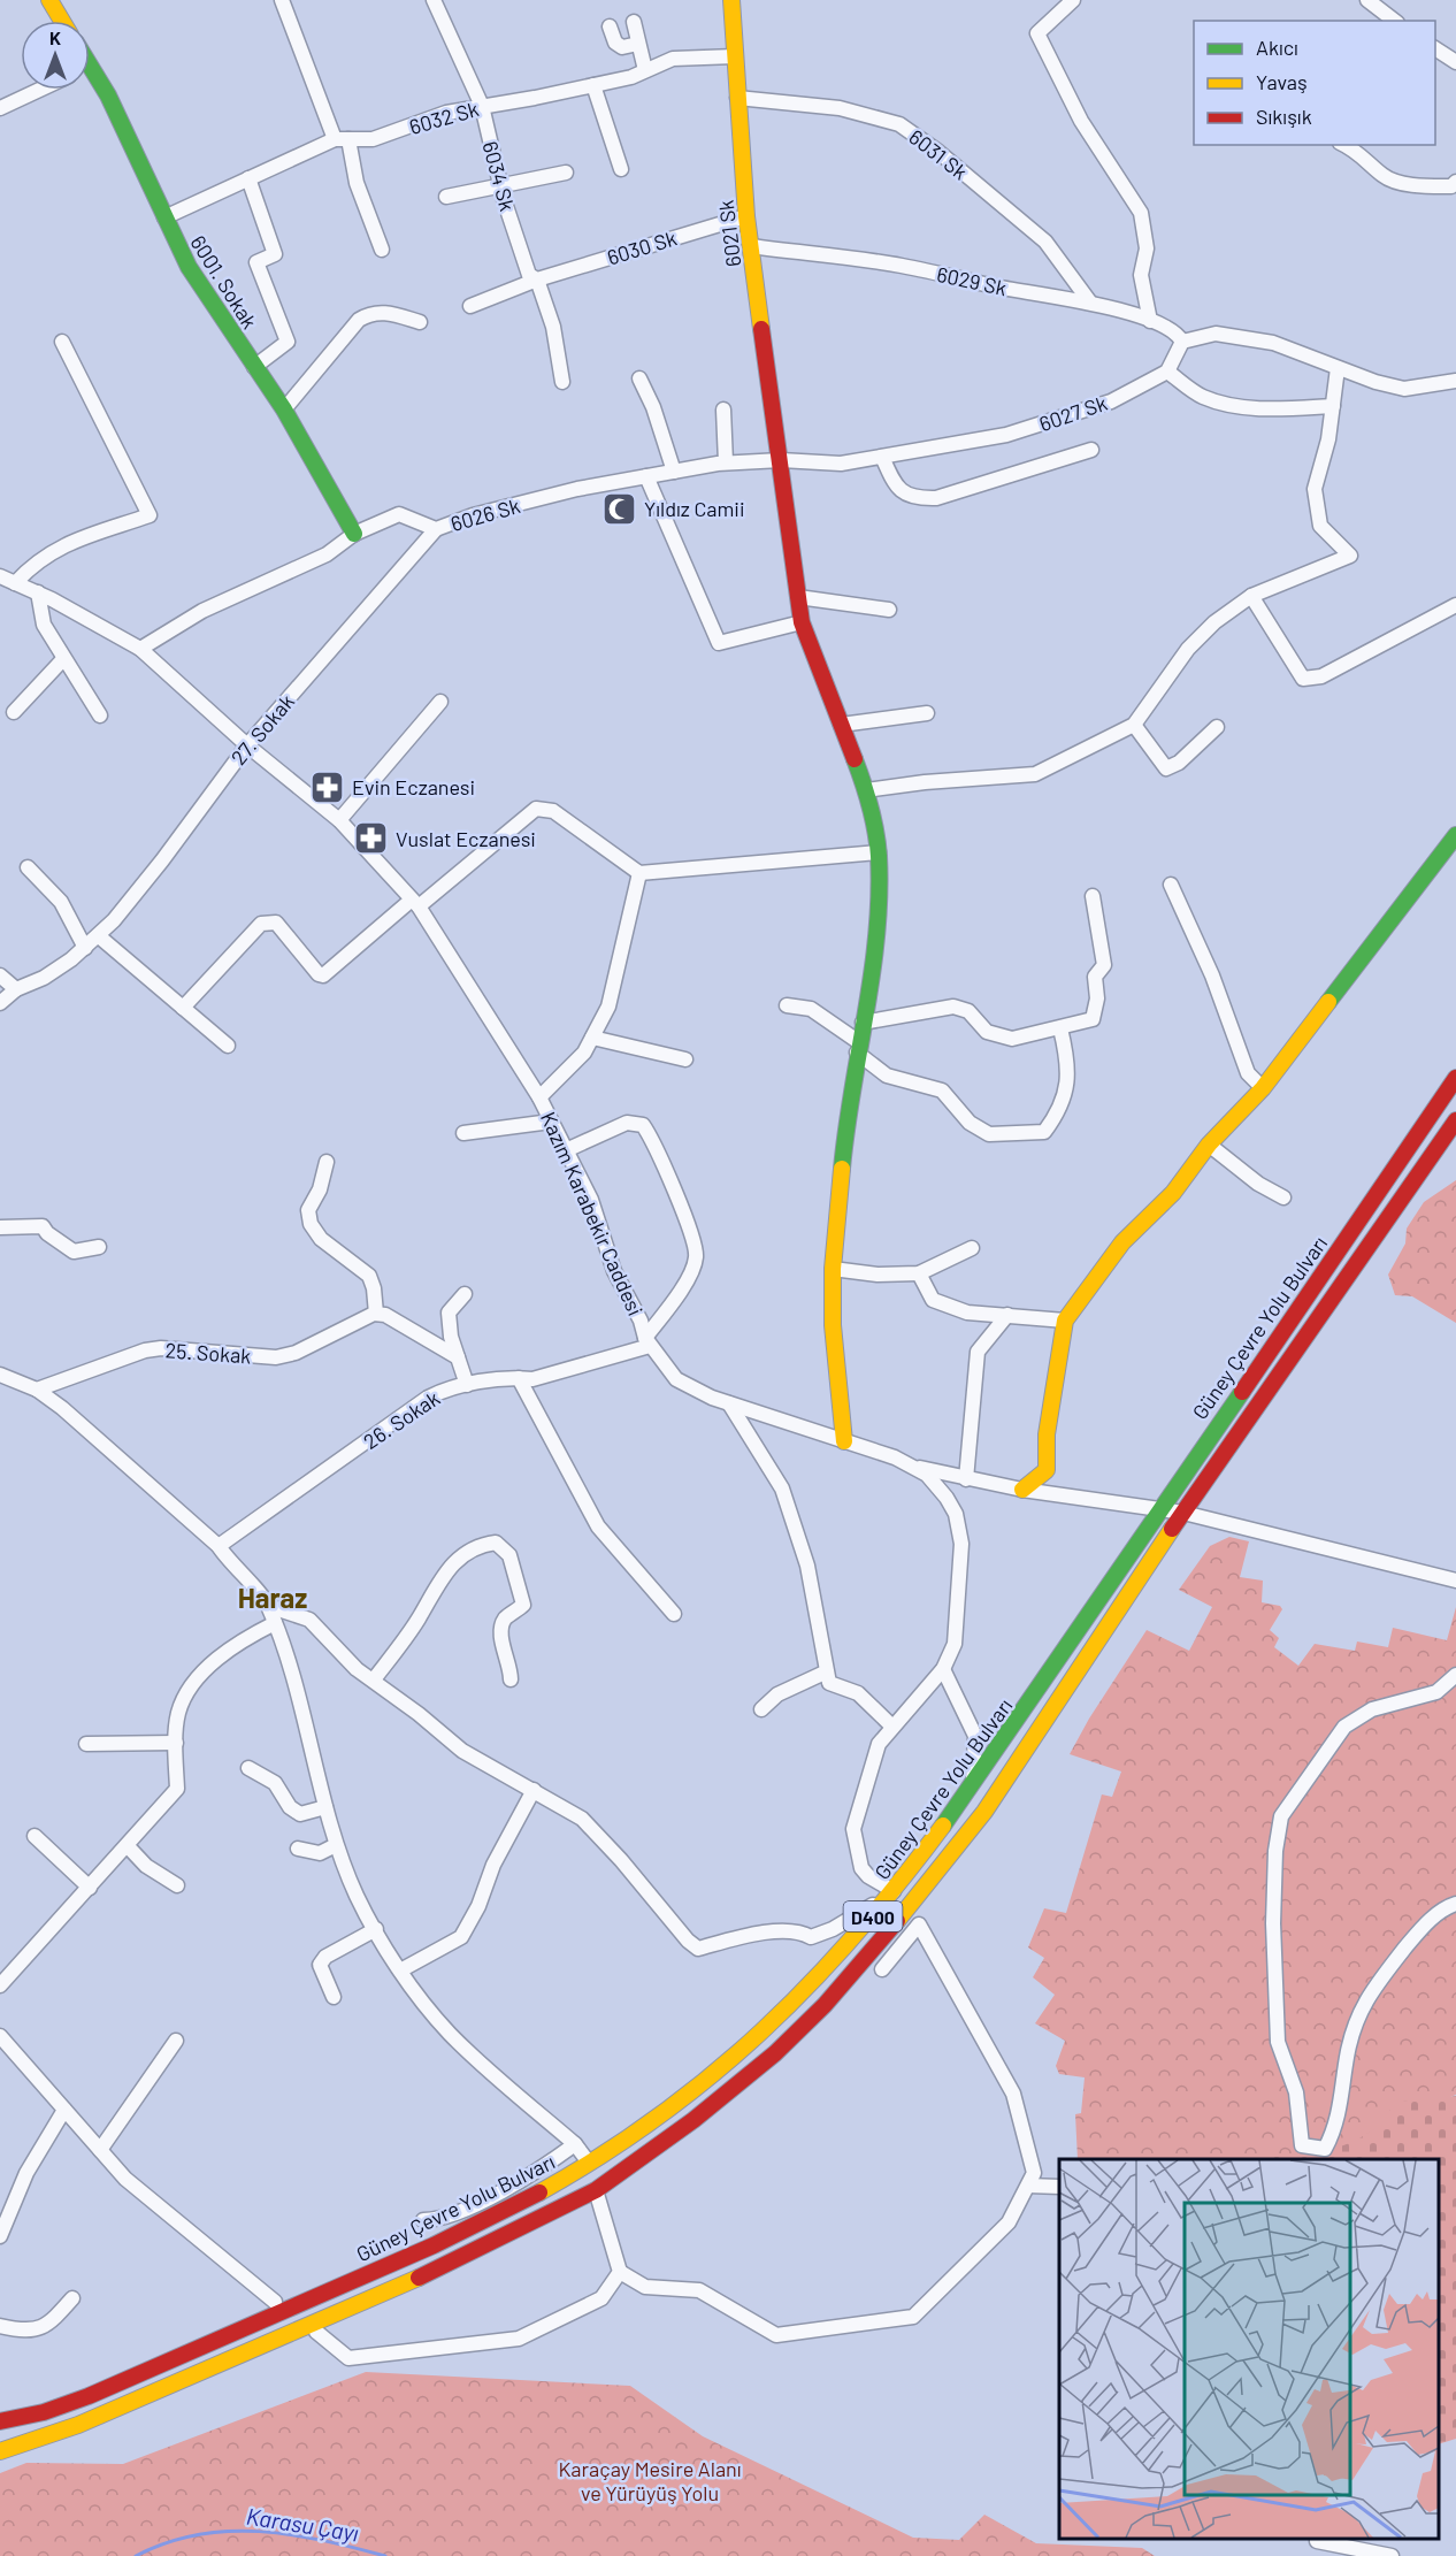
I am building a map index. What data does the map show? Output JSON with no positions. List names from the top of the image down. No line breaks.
{"streets":{"main road":["6021 Sk","6001. Sokak","Güney Çevre Yolu Bulvarı","D400"],"street":["6032 Sk","6031 Sk","6034 Sk","6030 Sk","6029 Sk","6027 Sk","6026 Sk","27. Sokak","Kazım Karabekir Caddesi","25. Sokak","26. Sokak"]},"crossings":[["6032 Sk","6034 Sk"],["6032 Sk","6021 Sk"],["6032 Sk","6001. Sokak"],["6031 Sk","6021 Sk"],["6031 Sk","6029 Sk"],["6034 Sk","6030 Sk"],["6021 Sk","6030 Sk"],["6021 Sk","6029 Sk"],["6021 Sk","6027 Sk"],["6021 Sk","6026 Sk"],["6021 Sk","Kazım Karabekir Caddesi"],["6001. Sokak","6026 Sk"],["6027 Sk","6026 Sk"],["6026 Sk","27. Sokak"],["6026 Sk","Kazım Karabekir Caddesi"],["27. Sokak","Kazım Karabekir Caddesi"],["Kazım Karabekir Caddesi","Güney Çevre Yolu Bulvarı"],["Kazım Karabekir Caddesi","26. Sokak"]],"districts":["Haraz"],"water":["Karasu Çayı"],"parks":["Karaçay Mesire Alanı ve Yürüyüş Yolu"],"places":{"mosque":["Yıldız Camii"],"pharmacy":["Evin Eczanesi","Vuslat Eczanesi"]},"legend":["Akıcı","Yavaş","Sıkışık"],"north":"top"}
